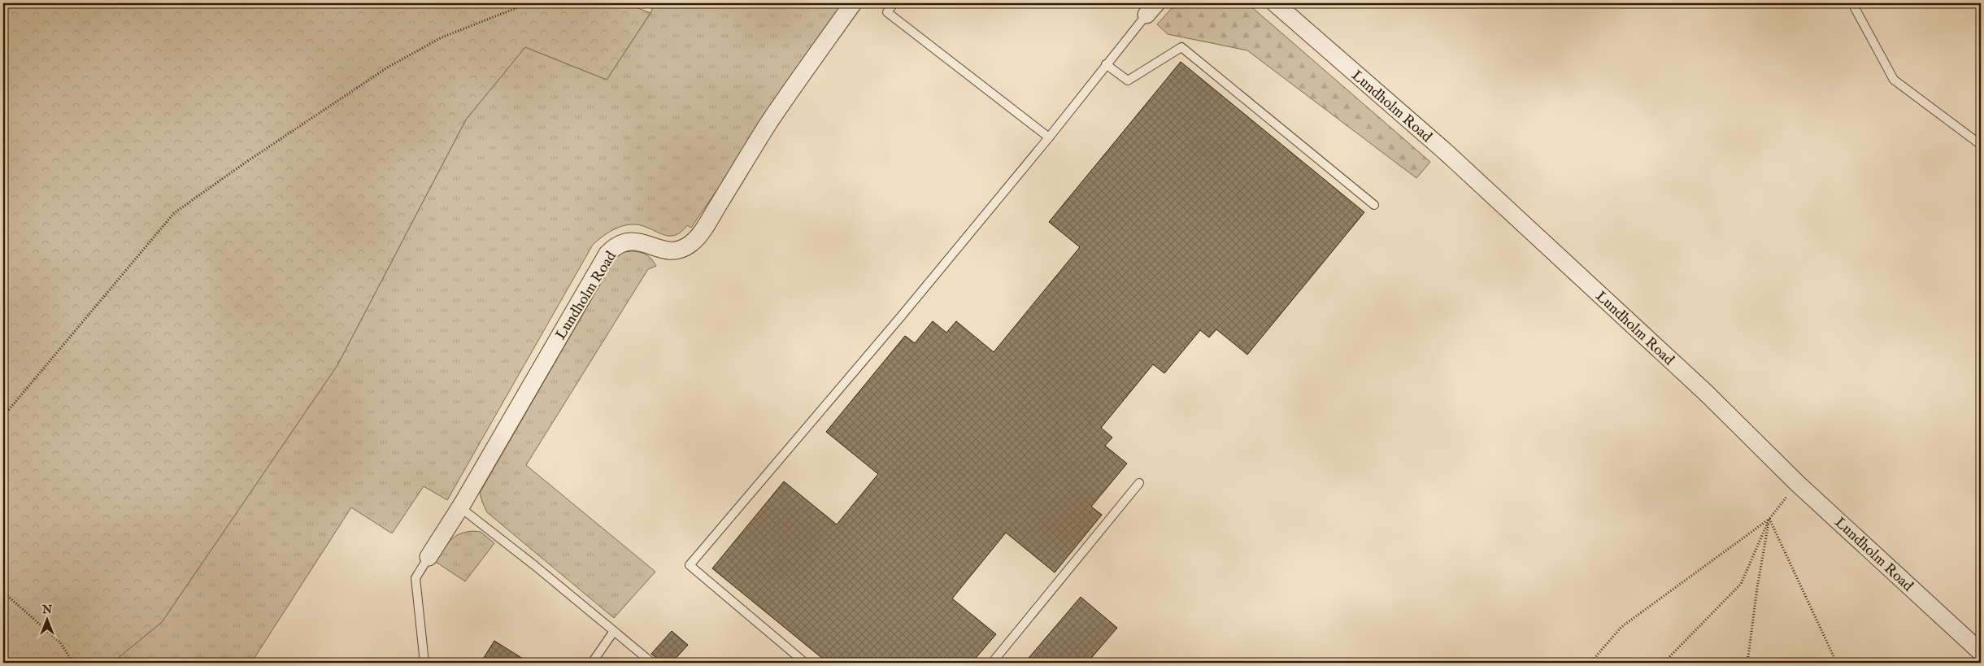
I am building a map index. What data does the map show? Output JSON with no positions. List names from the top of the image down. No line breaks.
{"streets":{"street":["Lundholm Road"]},"north":"top"}
